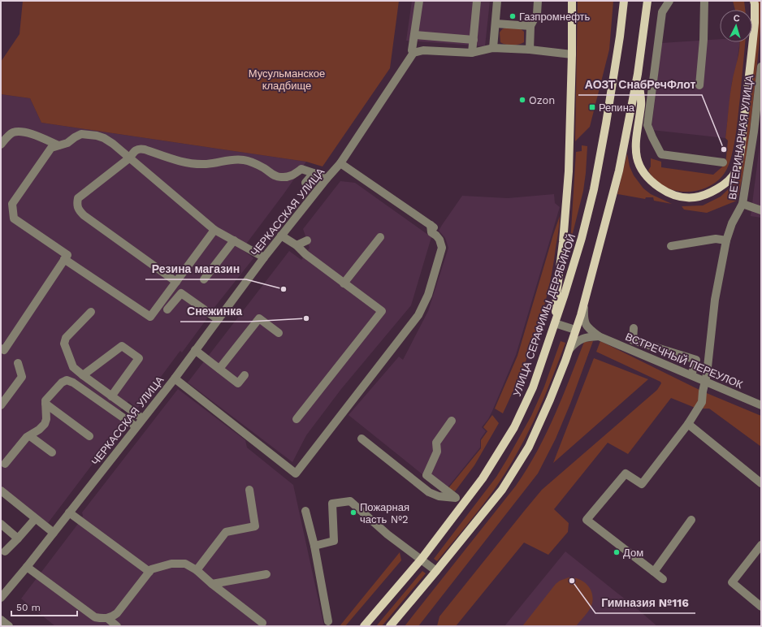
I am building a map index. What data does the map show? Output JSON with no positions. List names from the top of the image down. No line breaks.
{"streets":{"main road":["УЛИЦА СЕРАФИМЫ ДЕРЯБИНОЙ"],"street":["ВЕТЕРИНАРНАЯ УЛИЦА","ЧЕРКАССКАЯ УЛИЦА","ВСТРЕЧНЫЙ ПЕРЕУЛОК"]},"crossings":[["ВЕТЕРИНАРНАЯ УЛИЦА","ВСТРЕЧНЫЙ ПЕРЕУЛОК"]],"parks":["Мусульманское кладбище"],"places":{"other":["Газпромнефть","Ozon","АОЗТ СнабРечФлот","Резина магазин","Снежинка","Пожарная часть №2","Дом","Гимназия №116"],"transit":["Репина"]},"scale_bar":"50 m","north":"top"}
